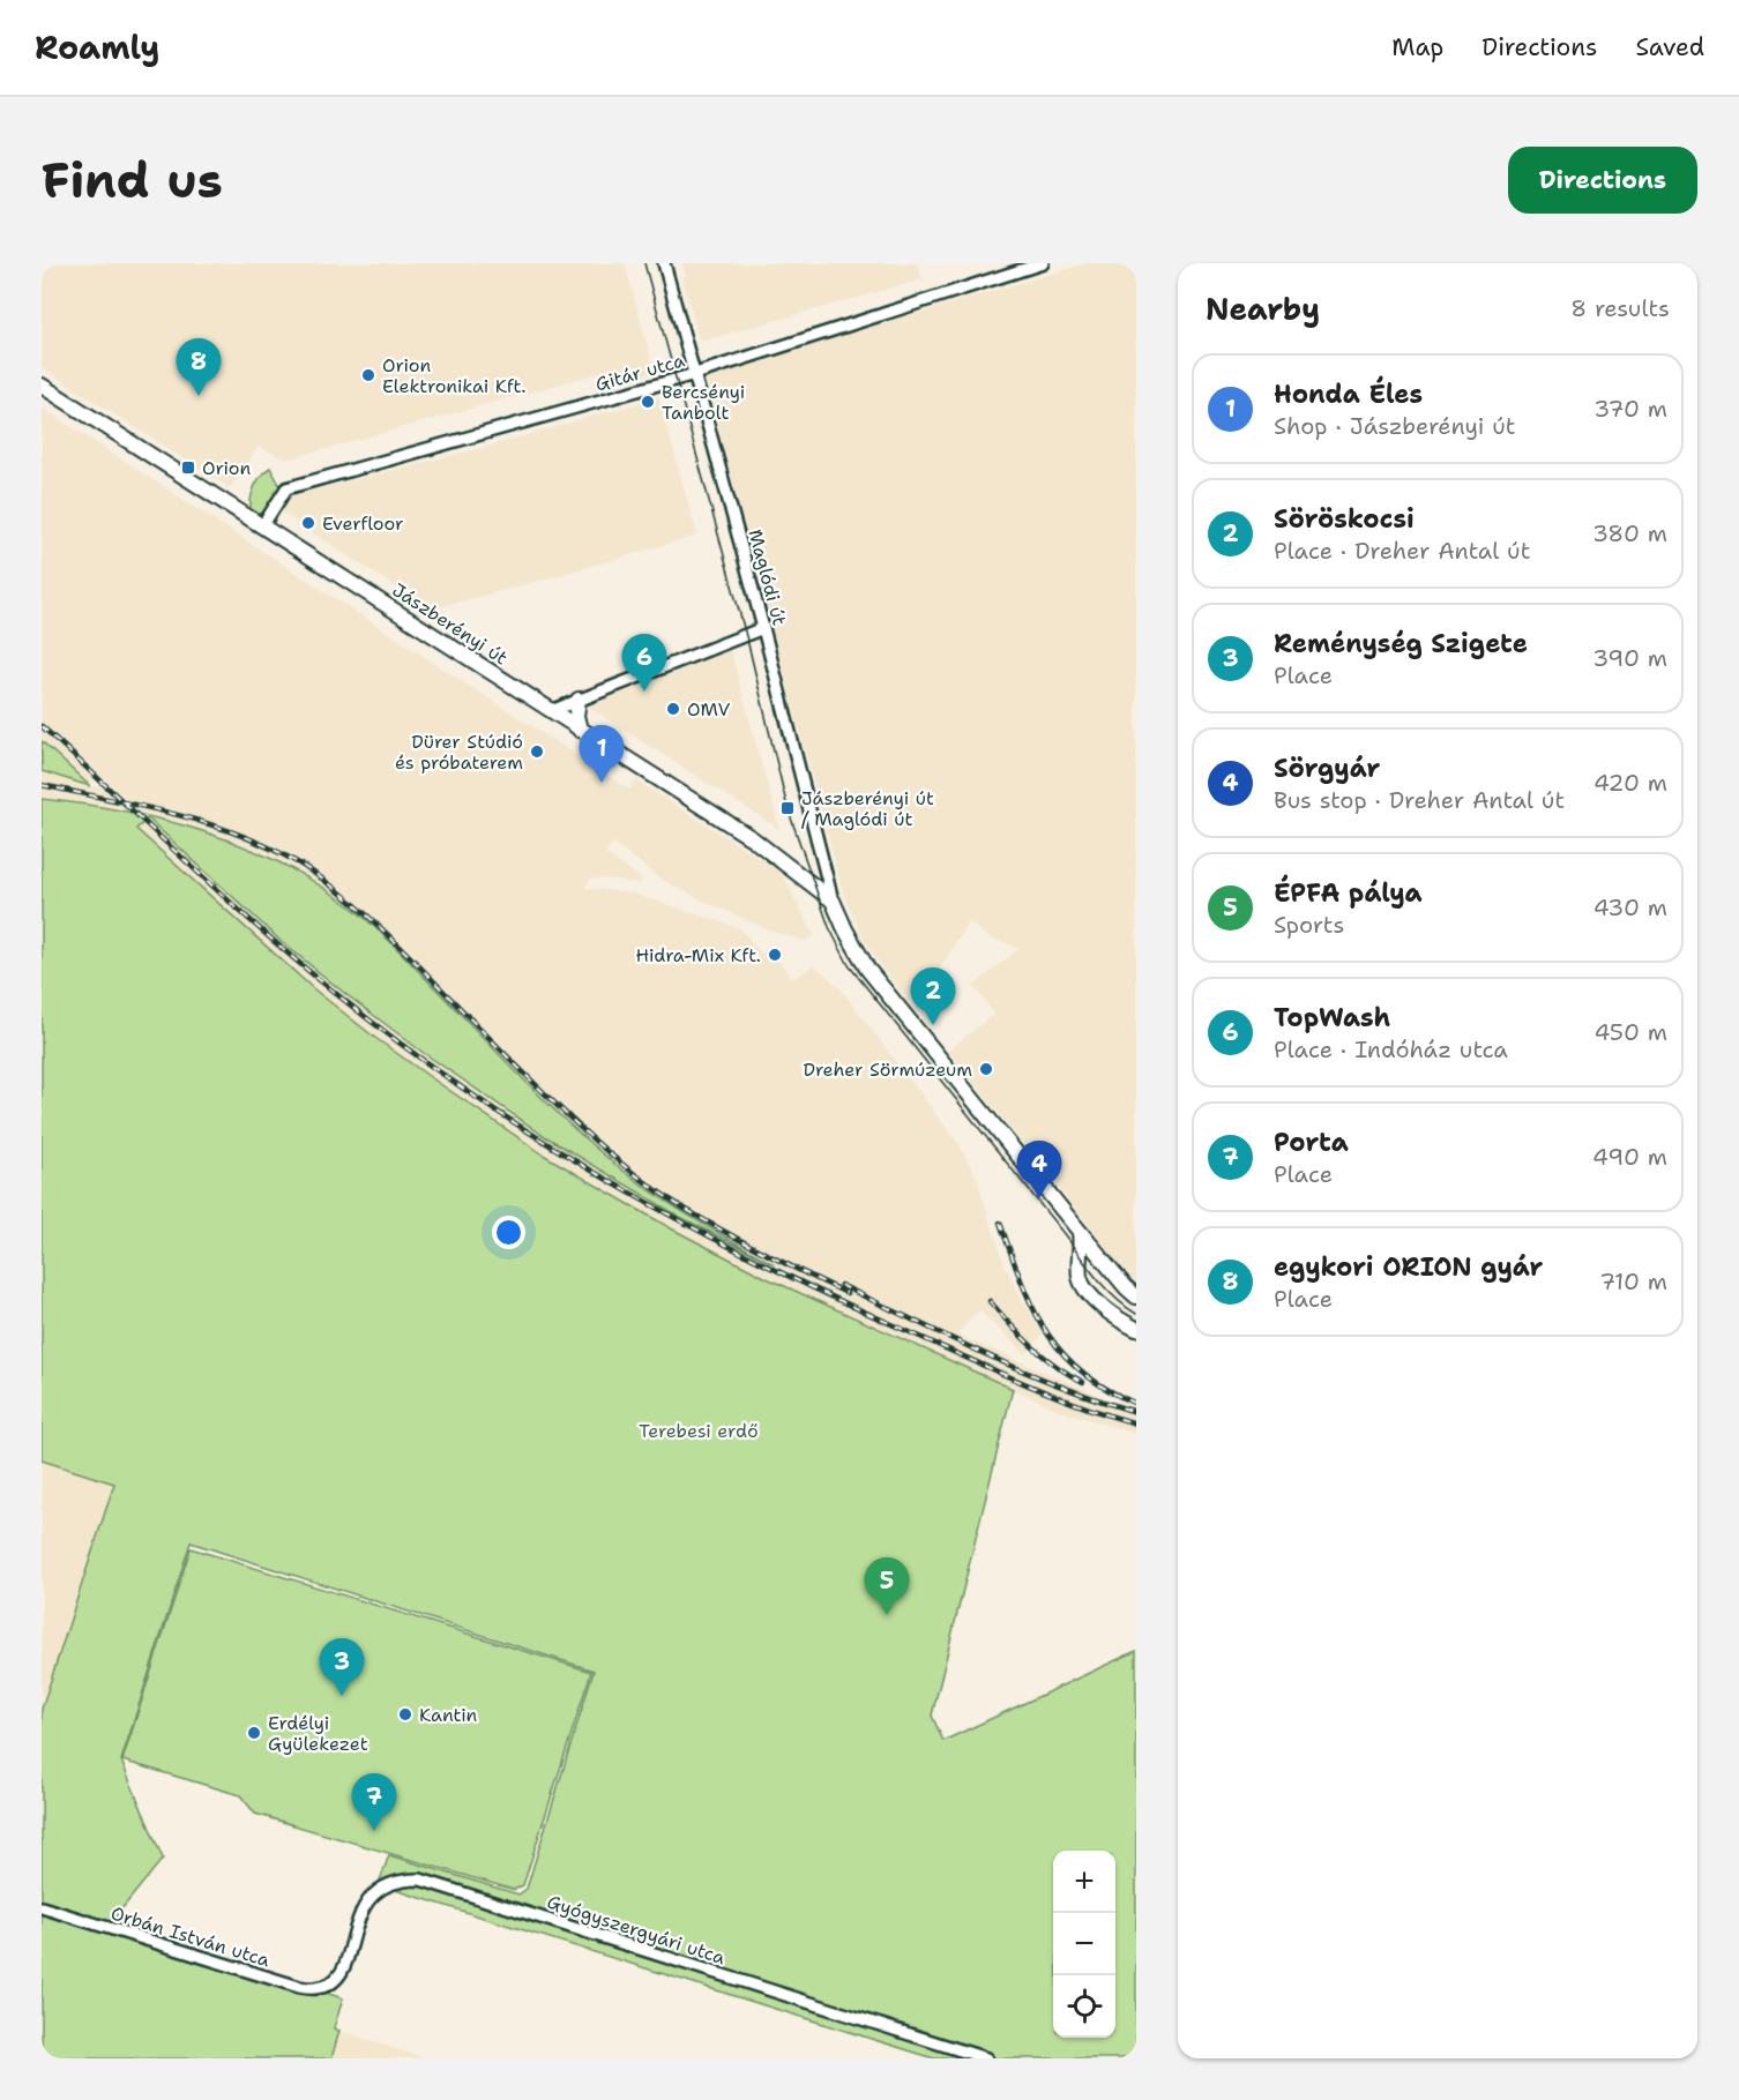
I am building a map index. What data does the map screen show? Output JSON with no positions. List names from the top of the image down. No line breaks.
{"streets":{"main road":["Jászberényi út"],"street":["Gitár utca","Maglódi út","Gyógyszergyári utca","Orbán István utca"]},"crossings":[["Gitár utca","Maglódi út"],["Gitár utca","Jászberényi út"],["Maglódi út","Jászberényi út"],["Gyógyszergyári utca","Orbán István utca"]],"parks":["Terebesi erdő"],"places":{"other":["Orion Elektronikai Kft.","Bercsényi Tanbolt","Everfloor","OMV","Dürer Stúdió és próbaterem","Hidra-Mix Kft.","Dreher Sörmúzeum","Kantin","Erdélyi Gyülekezet"],"transit":["Orion","Jászberényi út / Maglódi út"]},"page":{"header":"Roamly","nav":["Map","Directions","Saved"],"buttons":"Directions","title":"Find us","heading":["Nearby","8 results"],"pins":["8","6","1","2","4","5","3","7"],"list":[{"mark":"1","name":"Honda Éles","note":"Shop · Jászberényi út","value":"370 m"},{"mark":"2","name":"Söröskocsi","note":"Place · Dreher Antal út","value":"380 m"},{"mark":"3","name":"Reménység Szigete","note":"Place","value":"390 m"},{"mark":"4","name":"Sörgyár","note":"Bus stop · Dreher Antal út","value":"420 m"},{"mark":"5","name":"ÉPFA pálya","note":"Sports","value":"430 m"},{"mark":"6","name":"TopWash","note":"Place · Indóház utca","value":"450 m"},{"mark":"7","name":"Porta","note":"Place","value":"490 m"},{"mark":"8","name":"egykori ORION gyár","note":"Place","value":"710 m"}],"map_buttons":["+","−"]}}
